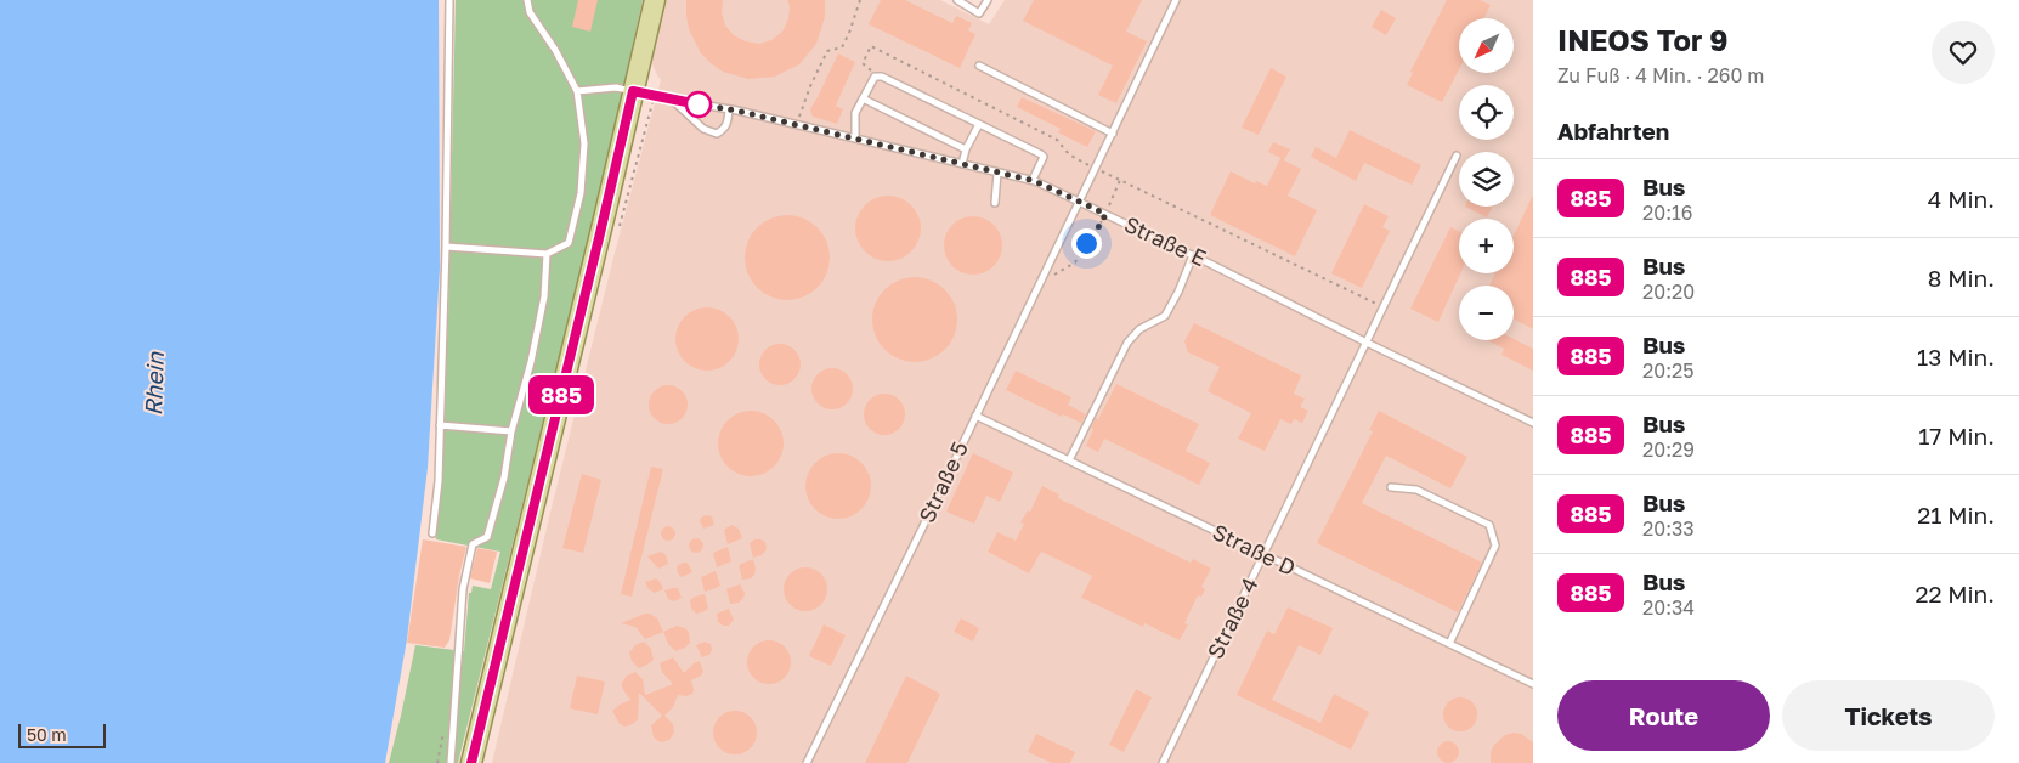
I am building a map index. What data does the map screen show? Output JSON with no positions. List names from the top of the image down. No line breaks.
{"streets":{"lane":["Straße E","Straße 5","Straße D","Straße 4"]},"crossings":[["Straße E","Straße 5"],["Straße E","Straße 4"],["Straße 5","Straße D"],["Straße D","Straße 4"]],"water":["Rhein"],"lines":["bus line 885"],"scale_bar":"50 m","north":"bottom left","page":{"on_map":"885","heading":[["INEOS Tor 9","Zu Fuß · 4 Min. · 260 m"],"Abfahrten"],"map_buttons":["+","−"],"list":[{"mark":"885","name":"Bus","note":"20:16","value":"4 Min."},{"mark":"885","name":"Bus","note":"20:20","value":"8 Min."},{"mark":"885","name":"Bus","note":"20:25","value":"13 Min."},{"mark":"885","name":"Bus","note":"20:29","value":"17 Min."},{"mark":"885","name":"Bus","note":"20:33","value":"21 Min."},{"mark":"885","name":"Bus","note":"20:34","value":"22 Min."}],"buttons":["Route","Tickets"],"scale":"50 m"}}
